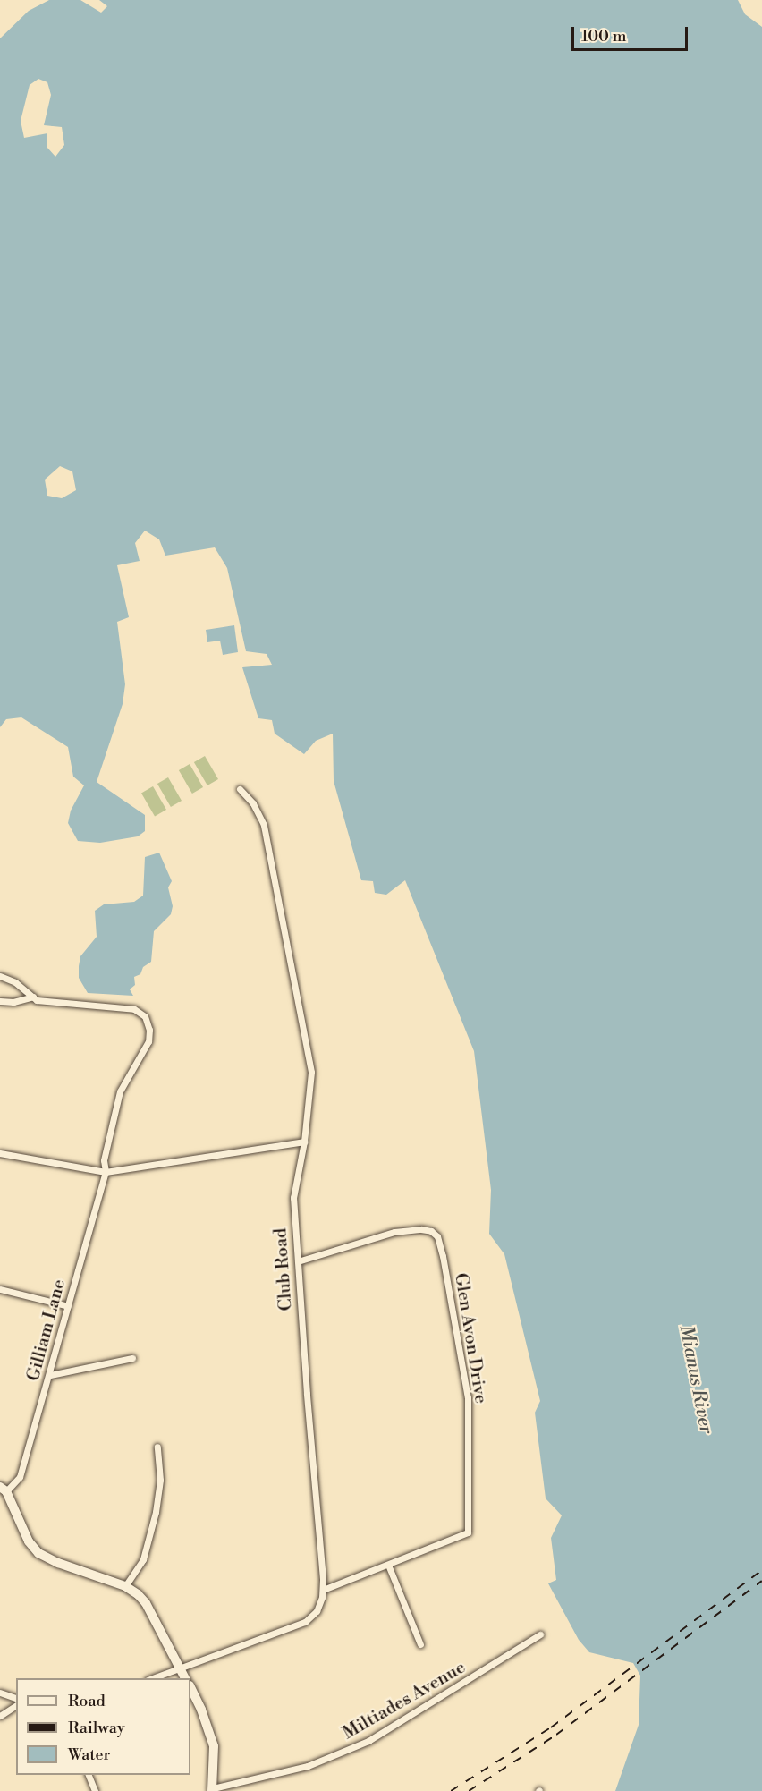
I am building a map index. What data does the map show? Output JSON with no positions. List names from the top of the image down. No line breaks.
{"streets":{"street":["Club Road","Gilliam Lane","Glen Avon Drive","Miltiades Avenue"]},"crossings":[["Club Road","Glen Avon Drive"]],"water":["Mianus River"],"legend":["Road","Railway","Water"],"scale_bar":"100 m"}
